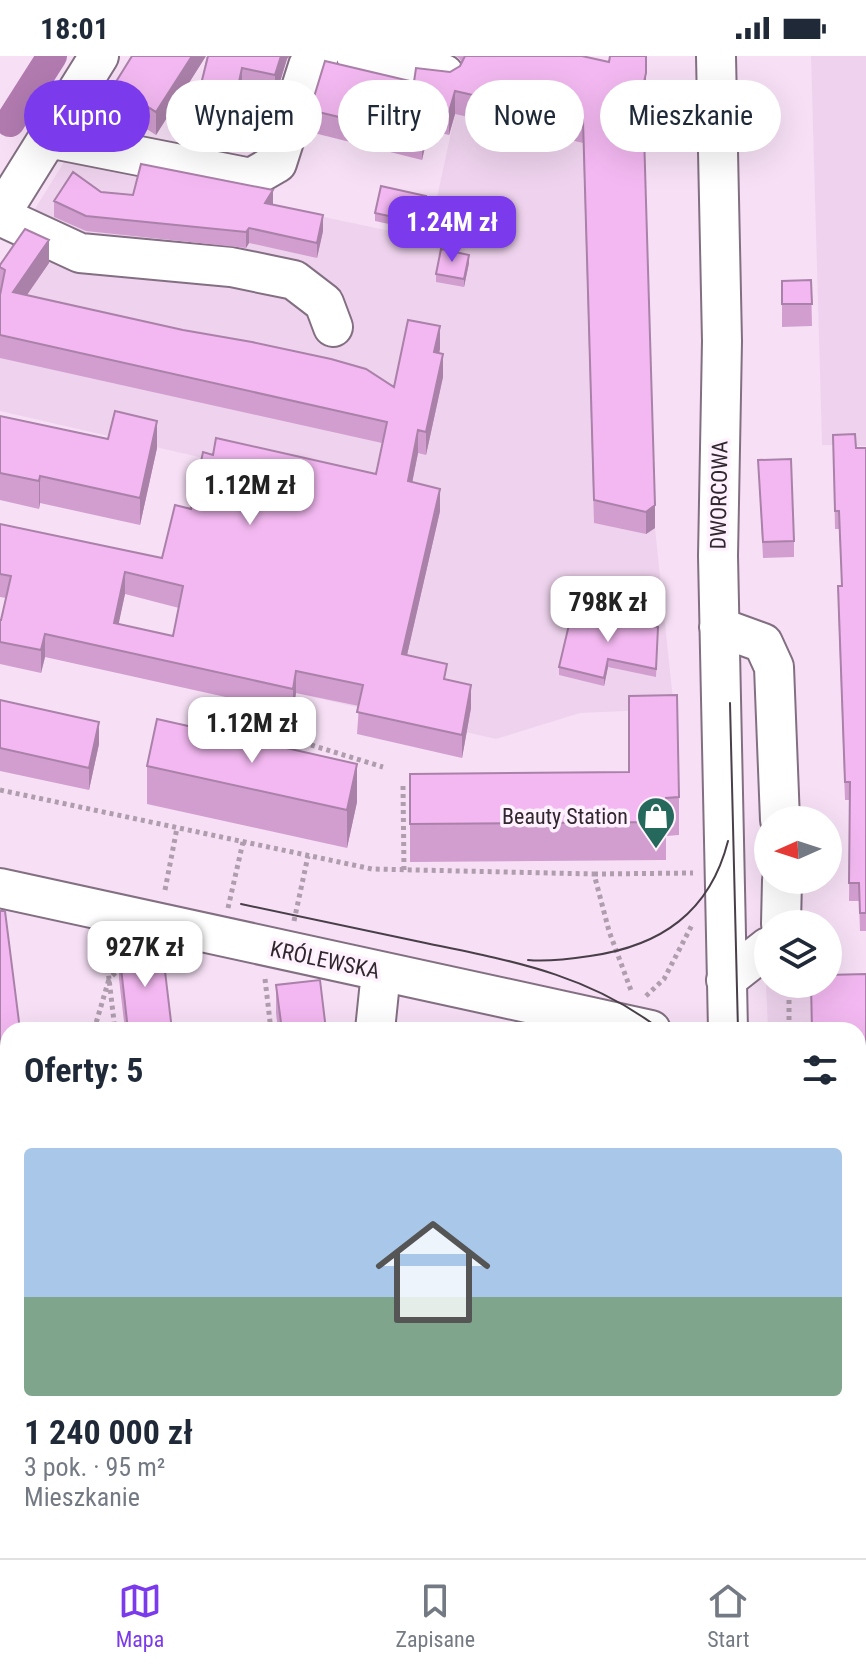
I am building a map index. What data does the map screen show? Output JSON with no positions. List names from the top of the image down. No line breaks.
{"streets":{"street":["DWORCOWA","KRÓLEWSKA"]},"places":{"shop":["Beauty Station"]},"north":"left","page":{"status":"18:01","chip":["Kupno","Wynajem","Filtry","Nowe","Mieszkanie"],"price":["1.24M zł","1.12M zł","798K zł","1.12M zł","927K zł"],"heading":"Oferty: 5","list":[{"name":"1 240 000 zł","note":"3 pok. · 95 m² · Mieszkanie"}],"tabs":["Mapa","Zapisane","Start"]}}
